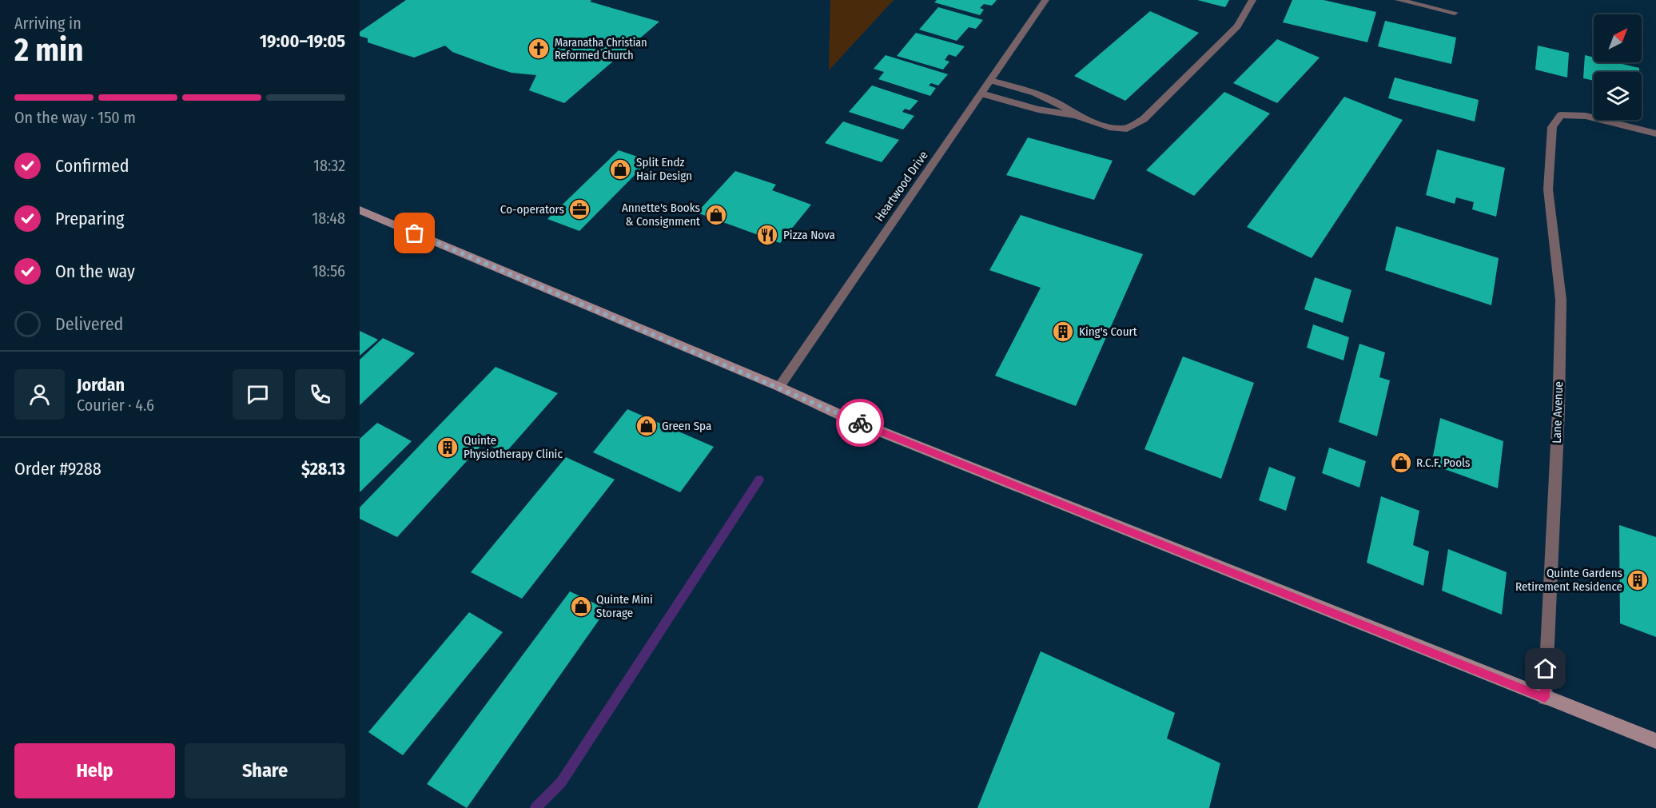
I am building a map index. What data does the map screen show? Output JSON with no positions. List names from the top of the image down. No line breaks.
{"streets":{"street":["Heartwood Drive","Lane Avenue"]},"places":{"church":["Maranatha Christian Reformed Church"],"shop":["Split Endz Hair Design","Annette's Books & Consignment","Green Spa","R.C.F. Pools","Quinte Mini Storage"],"office":["Co-operators"],"restaurant":["Pizza Nova"],"building":["King's Court","Quinte Physiotherapy Clinic","Quinte Gardens Retirement Residence"]},"north":"top right","page":{"heading":["2 min","Arriving in","19:00–19:05"],"panel":["Jordan","Courier · 4.6","Order #9288","$28.13"],"bar":"On the way · 150 m","list":[["Confirmed","18:32"],["Preparing","18:48"],["On the way","18:56"],"Delivered"],"buttons":["Help","Share"]}}
